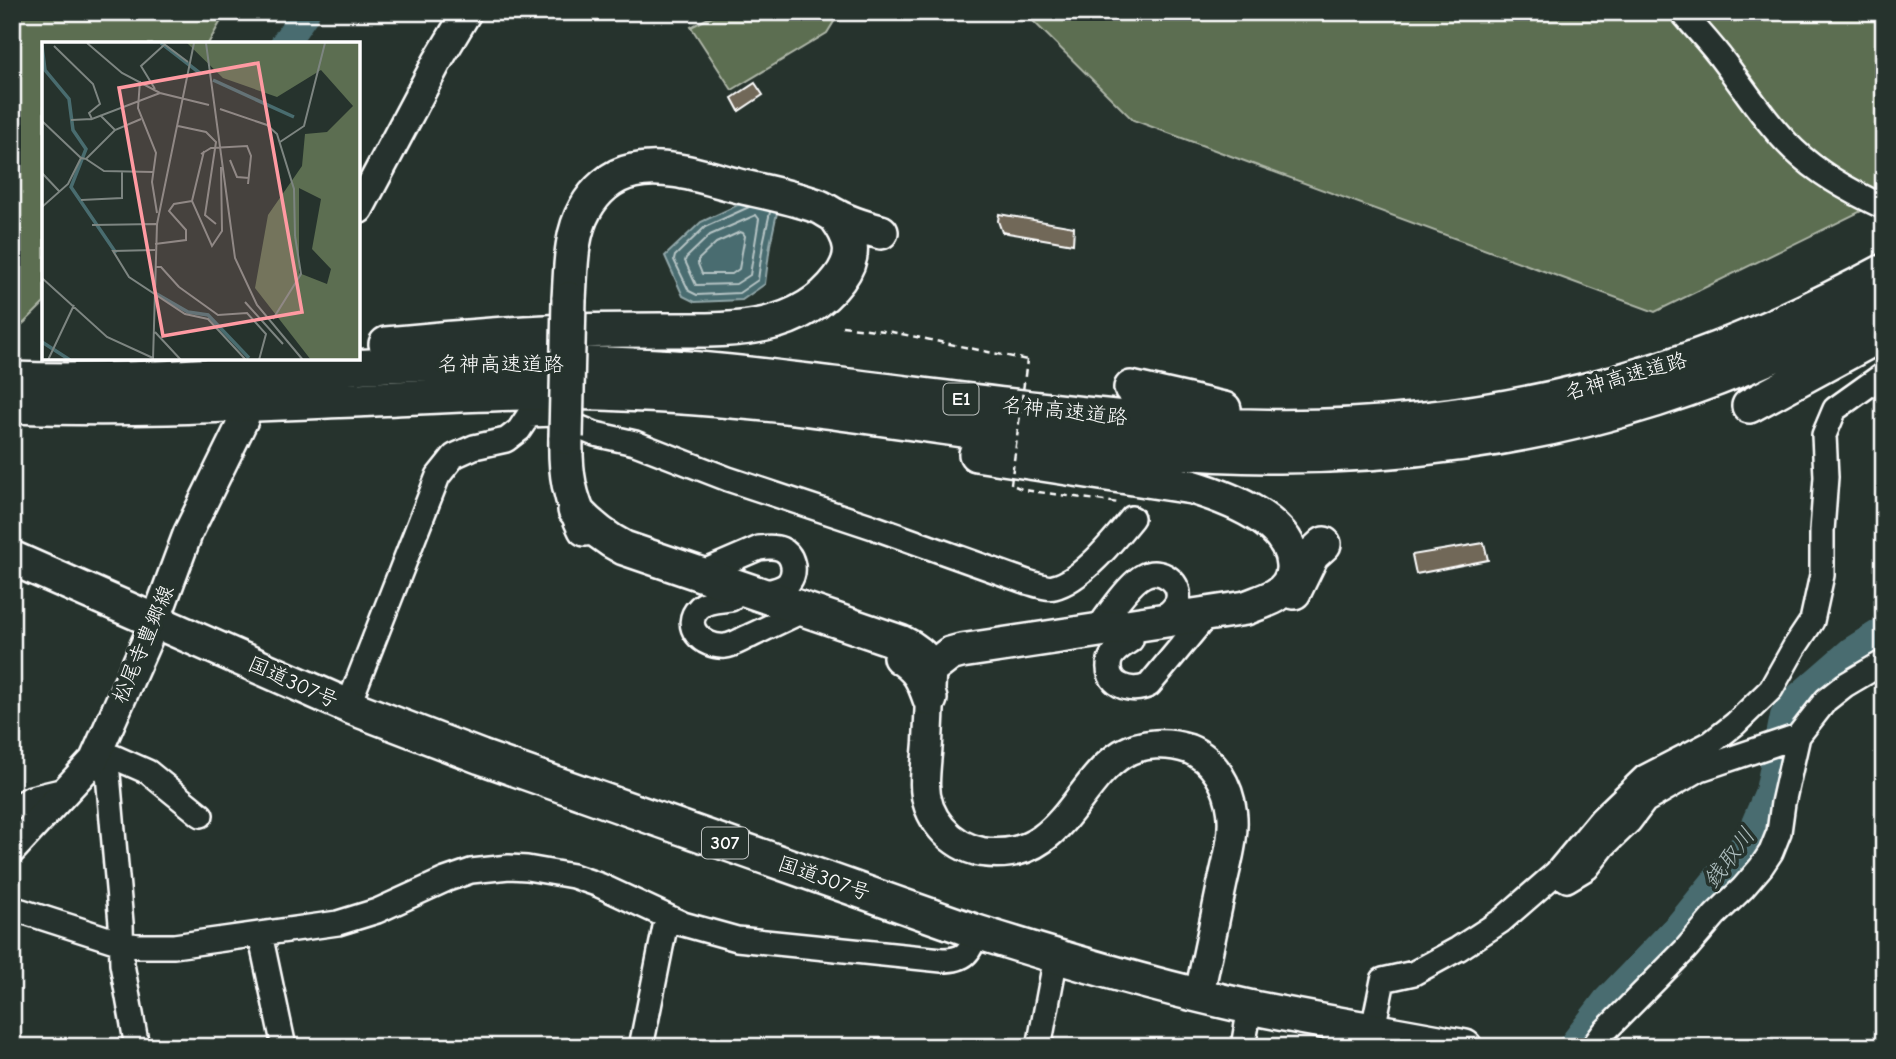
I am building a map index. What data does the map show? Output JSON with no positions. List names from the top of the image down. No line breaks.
{"streets":{"highway":["名神高速道路","E1","国道307号","307"],"main road":["松尾寺豊郷線"]},"crossings":[["松尾寺豊郷線","国道307号"]],"water":["銭取川"]}
